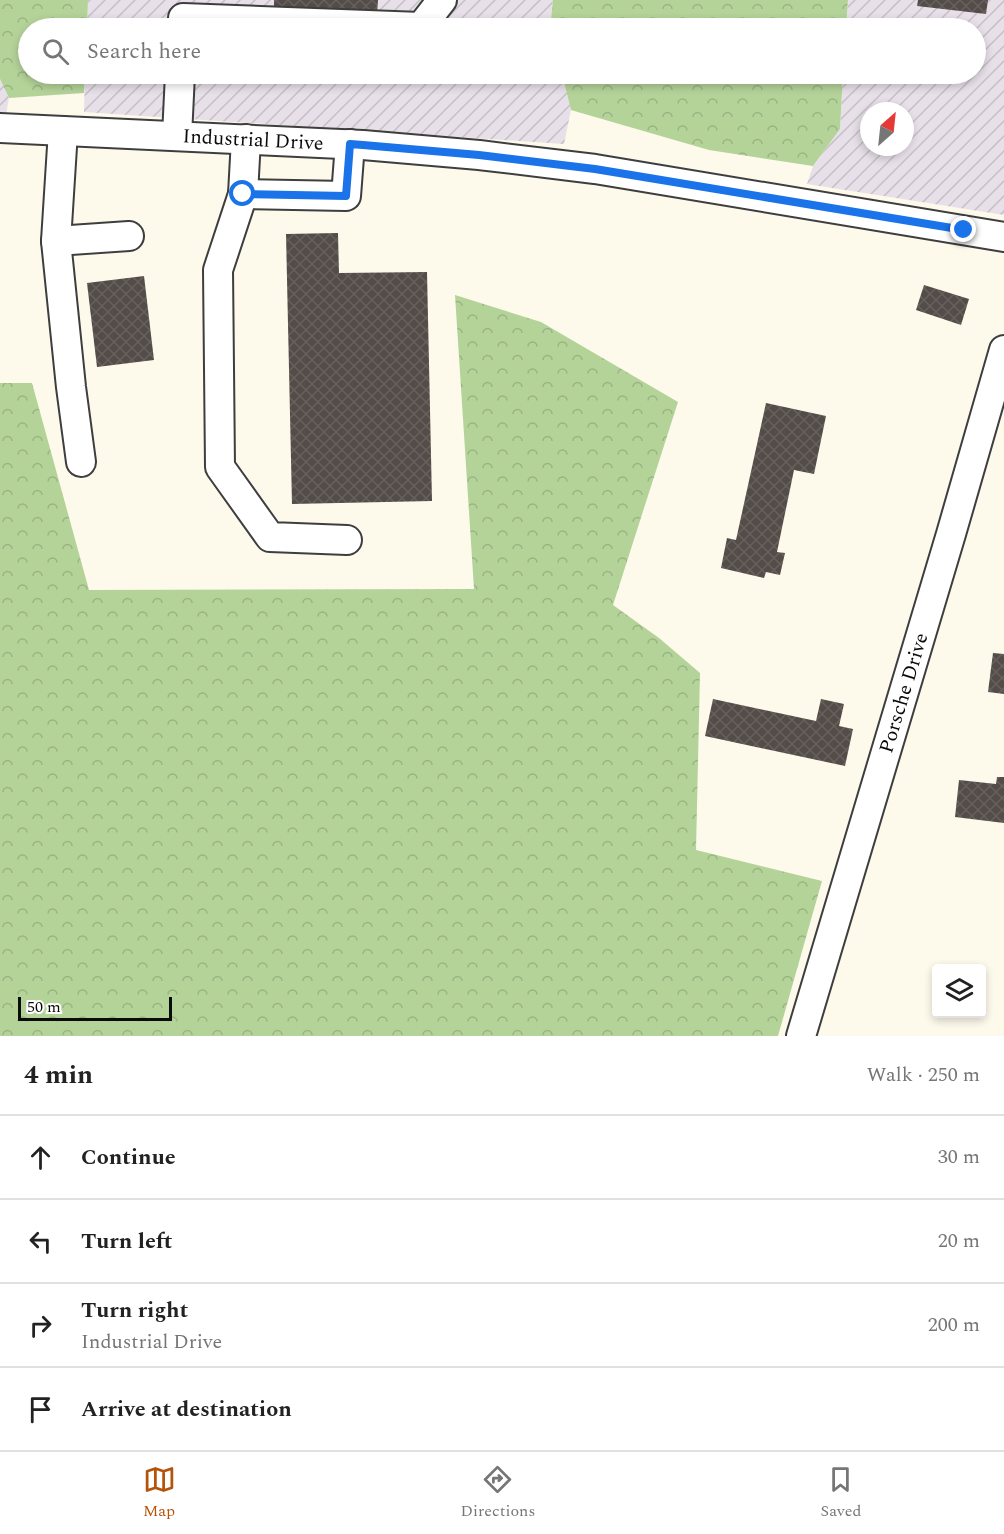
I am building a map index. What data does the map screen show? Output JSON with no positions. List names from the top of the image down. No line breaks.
{"streets":{"street":["Industrial Drive","Porsche Drive"]},"scale_bar":"50 m","north":"top right","page":{"search":"Search here","scale":"50 m","heading":["4 min","Walk · 250 m"],"list":[["Continue","30 m"],["Turn left","20 m"],["Turn right","Industrial Drive","200 m"],"Arrive at destination"],"nav":["Map","Directions","Saved"]}}
